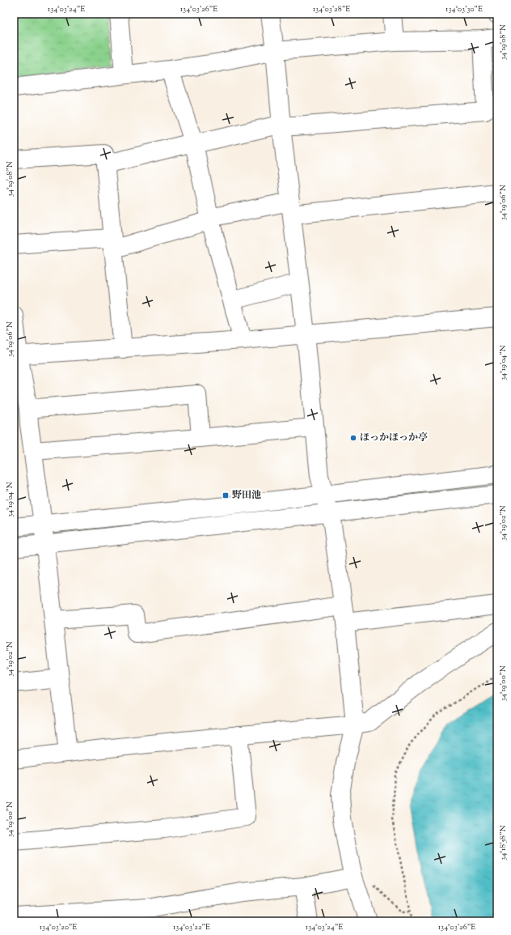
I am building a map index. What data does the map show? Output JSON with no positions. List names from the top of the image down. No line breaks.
{"places":{"other":["ほっかほっか亭"],"transit":["野田池"]},"coordinates":["134°03'24\"E","134°03'26\"E","134°03'28\"E","134°03'30\"E","34°19'08\"N","34°19'06\"N","34°19'04\"N","34°19'02\"N","34°19'00\"N","34°18'58\"N","134°03'20\"E","134°03'22\"E"]}
